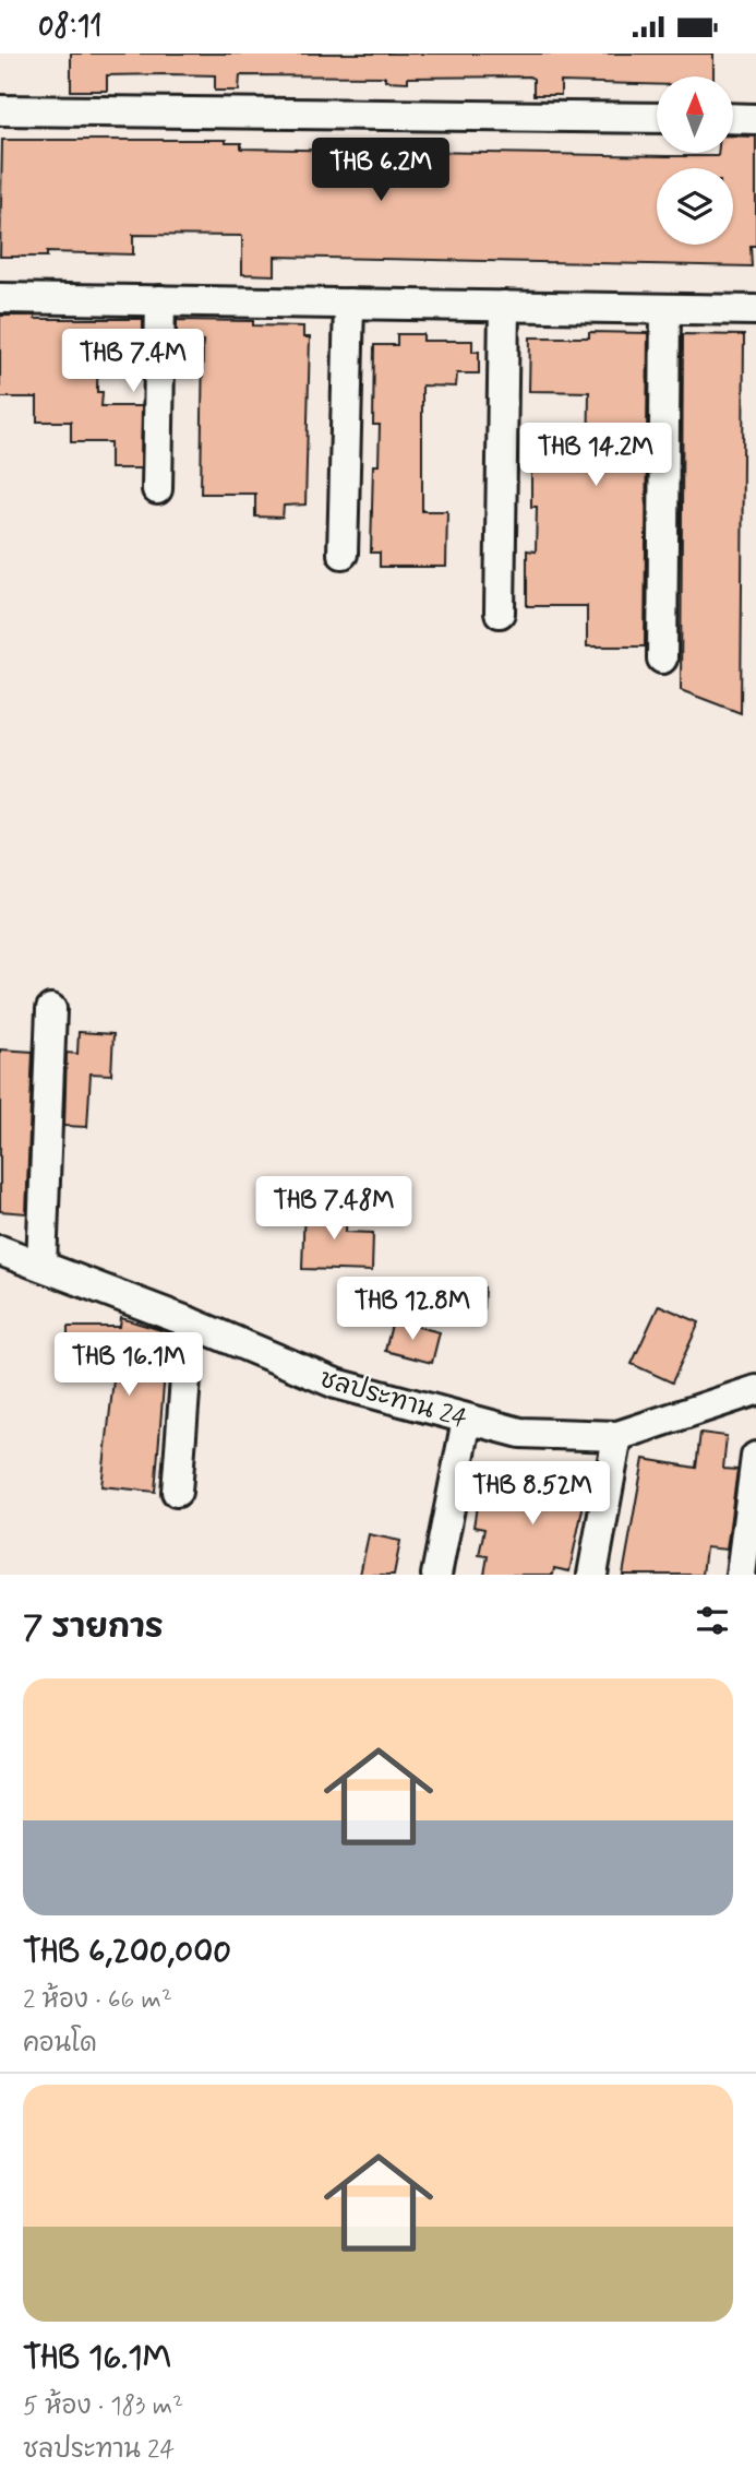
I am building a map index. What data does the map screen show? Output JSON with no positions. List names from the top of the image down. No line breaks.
{"streets":{"street":["ชลประทาน 24"]},"north":"top","page":{"status":"08:11","price":["THB 6.2M","THB 7.4M","THB 14.2M","THB 7.48M","THB 12.8M","THB 16.1M","THB 8.52M"],"heading":"7 รายการ","list":[{"name":"THB 6,200,000","note":"2 ห้อง · 66 m² · คอนโด"},{"name":"THB 16.1M","note":"5 ห้อง · 183 m² · ชลประทาน 24"}]}}
